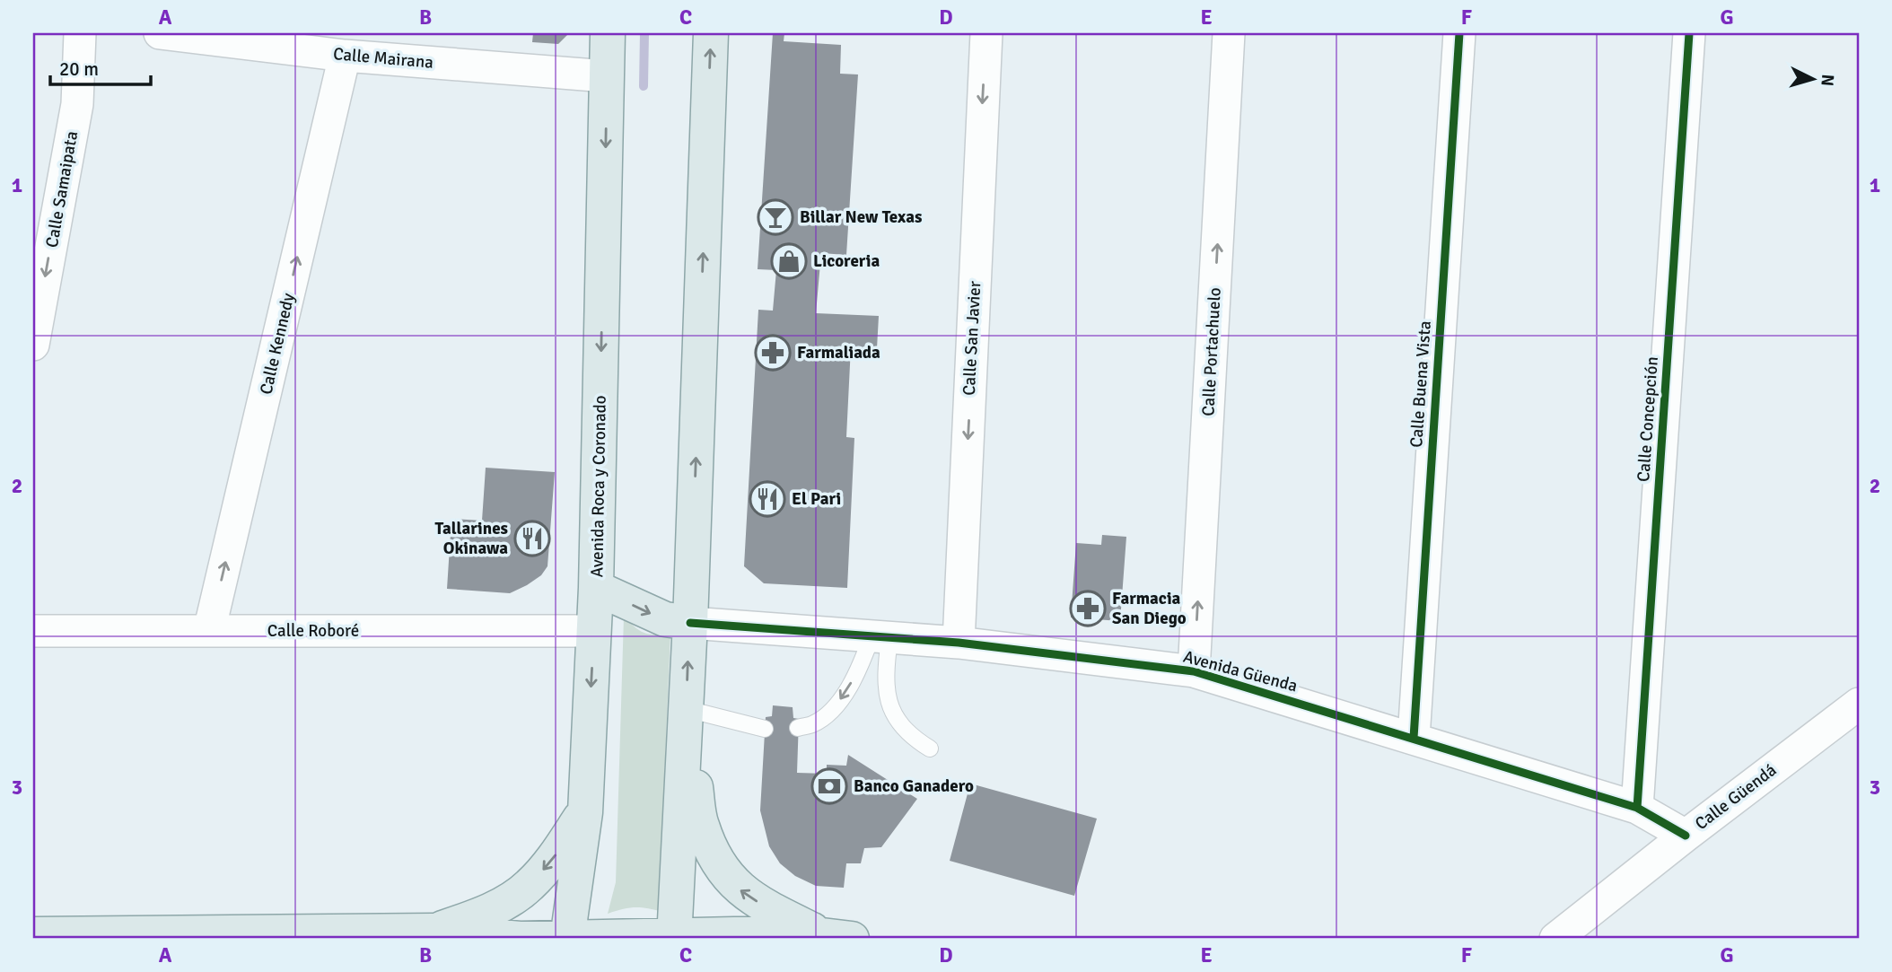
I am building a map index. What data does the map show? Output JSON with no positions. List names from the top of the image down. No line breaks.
{"streets":{"main road":["Avenida Roca y Coronado"],"street":["Calle Mairana","Calle Samaipata","Calle San Javier","Calle Kennedy","Calle Portachuelo","Calle Buena Vista","Calle Concepción","Calle Roboré","Avenida Güenda","Calle Güendá"]},"crossings":[["Calle Mairana","Calle Kennedy"],["Calle Mairana","Avenida Roca y Coronado"],["Calle San Javier","Avenida Güenda"],["Calle Kennedy","Calle Roboré"],["Calle Portachuelo","Avenida Güenda"],["Calle Buena Vista","Avenida Güenda"],["Calle Concepción","Avenida Güenda"],["Avenida Roca y Coronado","Calle Roboré"],["Avenida Güenda","Calle Güendá"]],"one_way":["Calle Samaipata","Calle San Javier","Calle Kennedy","Calle Portachuelo"],"places":{"bar":["Billar New Texas"],"shop":["Licoreria"],"pharmacy":["Farmaliada","Farmacia San Diego"],"restaurant":["El Pari","Tallarines Okinawa"],"bank":["Banco Ganadero"]},"scale_bar":"20 m","north":"right","grid":{"columns":["A","B","C","D","E","F","G"],"rows":["1","2","3"]}}
